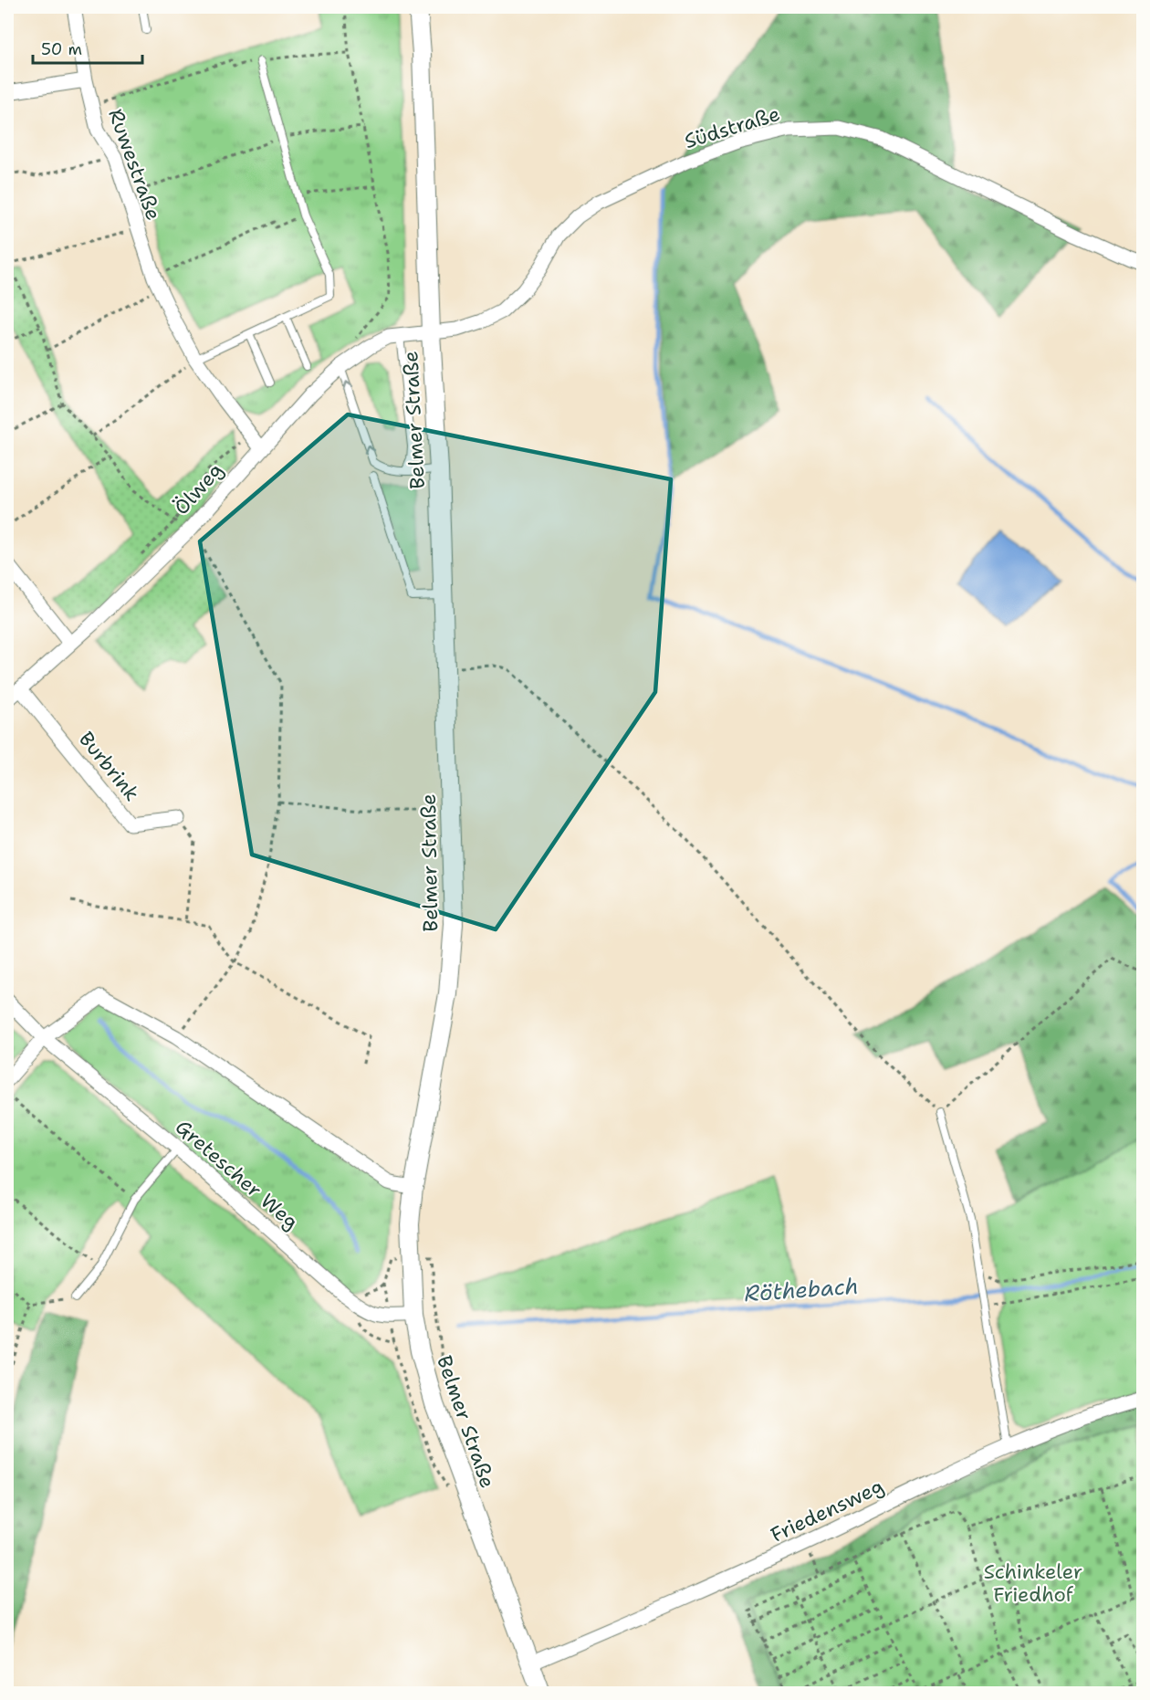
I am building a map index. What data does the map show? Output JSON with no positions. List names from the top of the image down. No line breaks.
{"streets":{"street":["Südstraße","Ruwestraße","Belmer Straße","Ölweg","Burbrink","Gretescher Weg","Friedensweg"]},"crossings":[["Südstraße","Belmer Straße"],["Südstraße","Ölweg"],["Ruwestraße","Ölweg"],["Belmer Straße","Ölweg"],["Belmer Straße","Gretescher Weg"],["Belmer Straße","Friedensweg"],["Ölweg","Burbrink"]],"water":["Röthebach"],"parks":["Schinkeler Friedhof"],"scale_bar":"50 m"}
